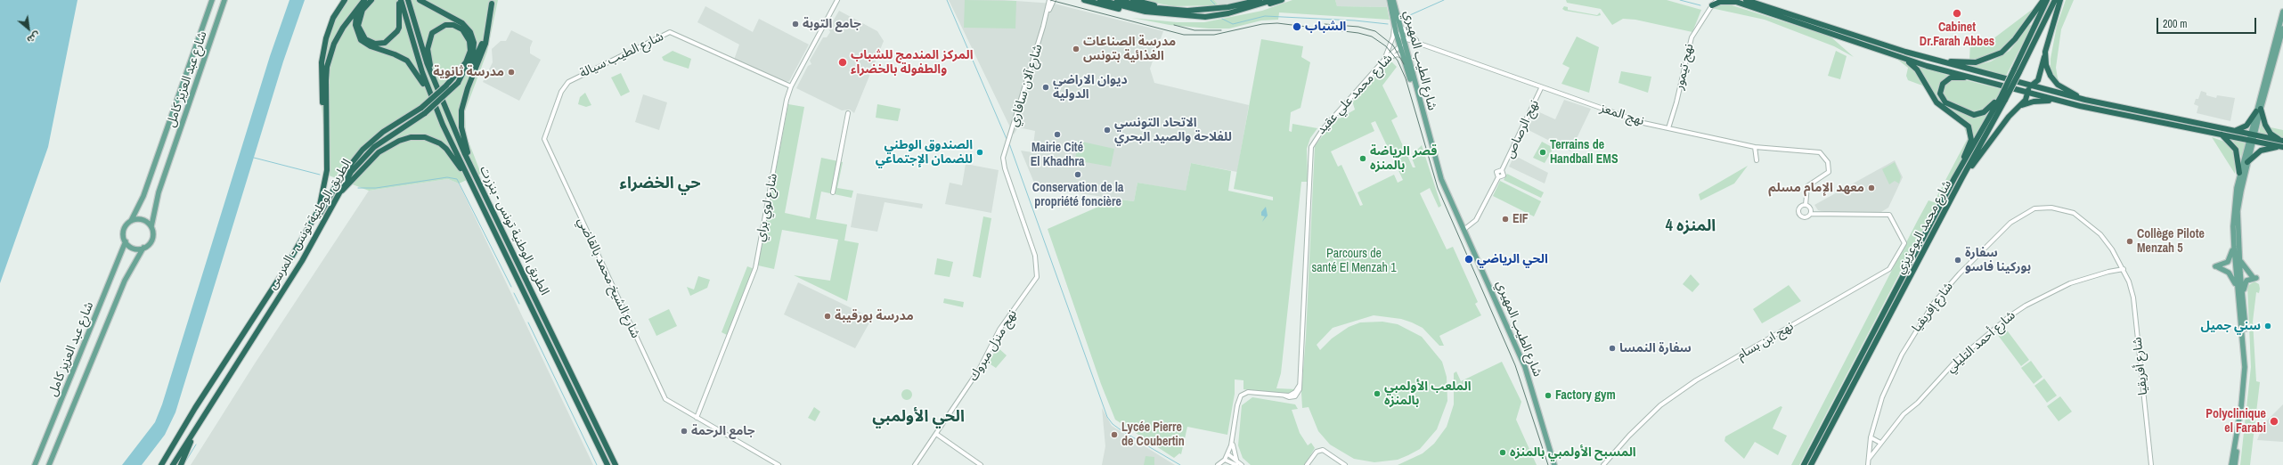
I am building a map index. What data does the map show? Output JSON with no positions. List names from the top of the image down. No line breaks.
{"streets":{"highway":["الطريق الوطنية تونس - المرسى","شارع محمد البوعزيزي","الطريق الوطنية تونس - بنزرت"],"main road":["شارع الطيب المهيري","شارع عبد العزيز كامل"],"street":["شارع الطيب سيالة","نهج تيمور","شارع آلان سافاري","شارع محمد علي عقيد","نهج المعز","نهج الرصاص","شارع لوي براي","شارع الشيخ محمد بالقاضي","شارع إفريقيا","نهج ابن بسام","شارع أحمد التليلي","نهج منزل مبروك","شارع أفريقيا"]},"crossings":[["شارع الطيب سيالة","شارع لوي براي"],["شارع الطيب سيالة","شارع الشيخ محمد بالقاضي"],["شارع الطيب المهيري","شارع محمد علي عقيد"],["شارع الطيب المهيري","نهج المعز"],["شارع الطيب المهيري","نهج الرصاص"],["نهج تيمور","نهج المعز"],["شارع آلان سافاري","نهج منزل مبروك"],["نهج المعز","نهج الرصاص"],["نهج المعز","نهج ابن بسام"],["شارع لوي براي","شارع الشيخ محمد بالقاضي"],["شارع إفريقيا","شارع أحمد التليلي"],["شارع إفريقيا","شارع أفريقيا"],["شارع أحمد التليلي","شارع أفريقيا"]],"districts":["حي الخضراء","المنزه 4","الحي الأولمبي"],"parks":["Parcours de santé El Menzah 1"],"places":["Cabinet Dr.Farah Abbes","جامع التوبة","الشباب","مدرسة الصناعات الغذائية بتونس","المركز المندمج للشباب والطفولة بالخضراء","مدرسة ثانوية","ديوان الاراضي الدولية","الاتحاد التونسي للفلاحة والصيد البحري","Mairie Cité El Khadhra","الصندوق الوطني للضمان الإجتماعي","Terrains de Handball EMS","قصر الرياضة بالمنزه","Conservation de la propriété foncière","معهد الإمام مسلم","EIF","Collège Pilote Menzah 5","الحي الرياضي","سفارة بوركينا فاسو","مدرسة بورقيبة","سني جميل","سفارة النمسا","الملعب الأولمبي بالمنزه","Factory gym","Polyclinique el Farabi","جامع الرحمة","Lycée Pierre de Coubertin","المسبح الأولمبي بالمنزه"],"scale_bar":"200 m","north":"bottom right"}
